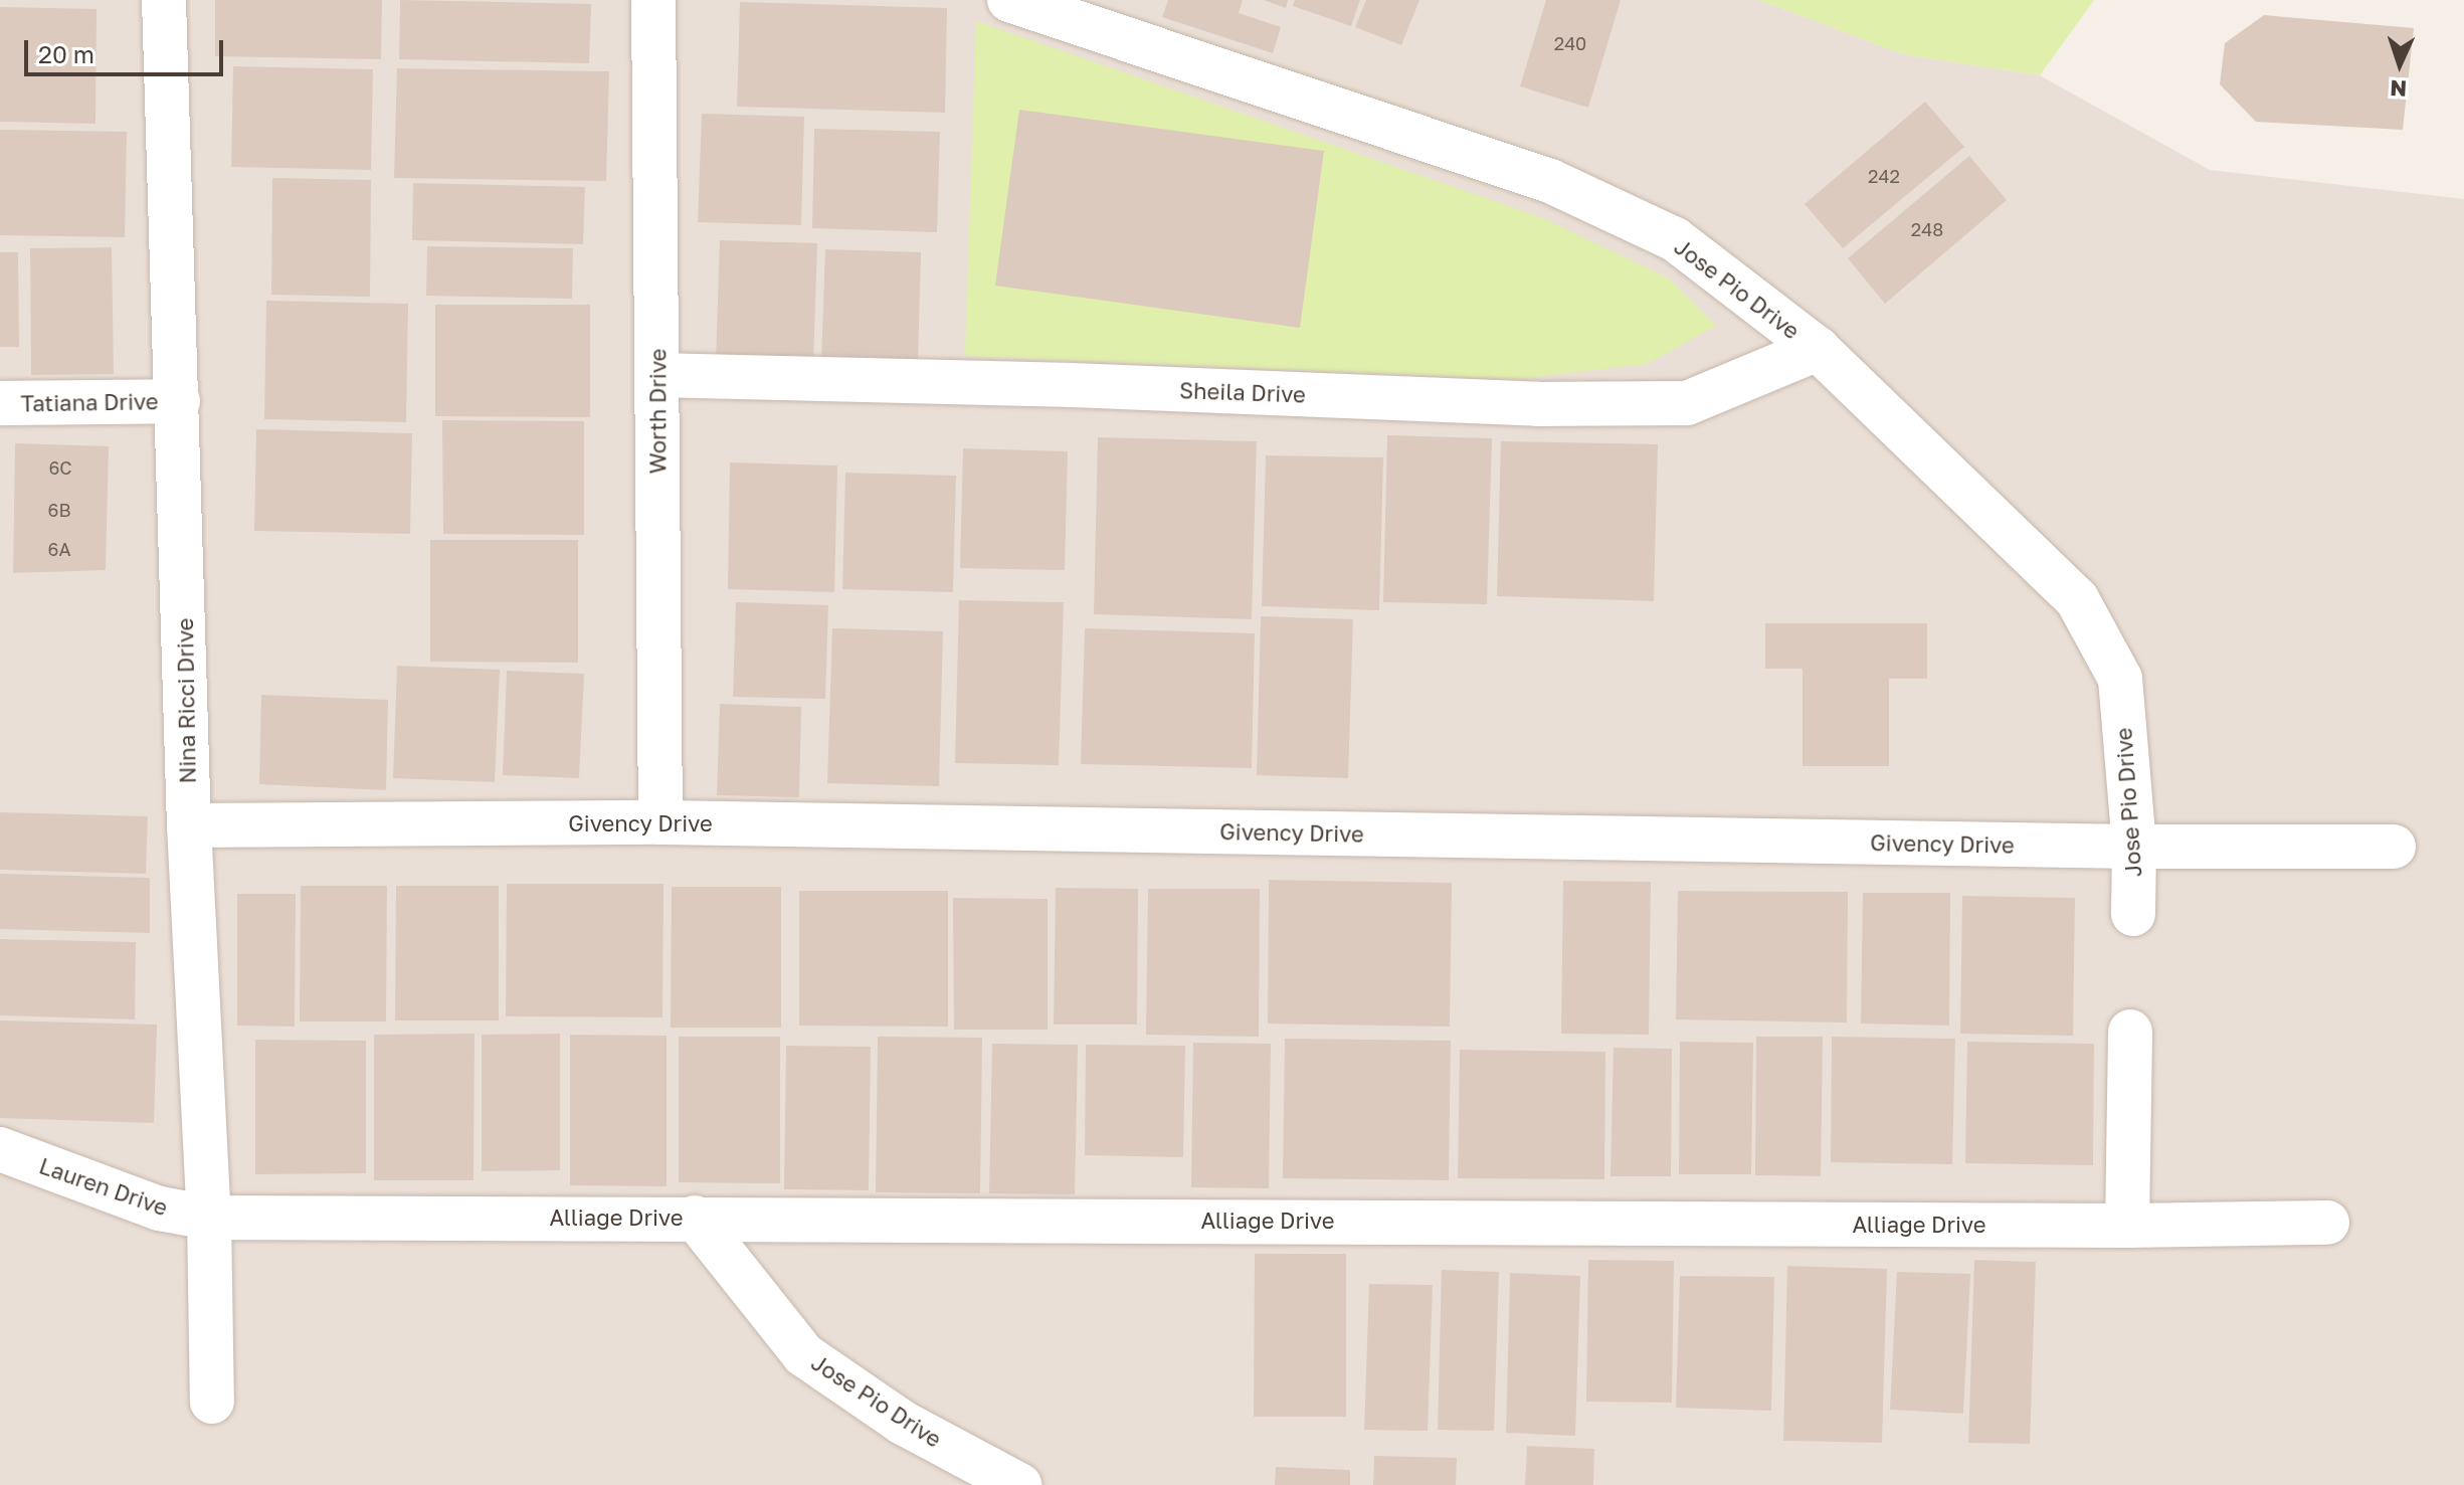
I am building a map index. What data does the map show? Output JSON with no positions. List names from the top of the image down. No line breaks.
{"streets":{"street":["Jose Pio Drive","Sheila Drive","Tatiana Drive","Worth Drive","Nina Ricci Drive","Givency Drive","Lauren Drive","Alliage Drive"]},"crossings":[["Jose Pio Drive","Sheila Drive"],["Jose Pio Drive","Givency Drive"],["Jose Pio Drive","Alliage Drive"],["Sheila Drive","Worth Drive"],["Tatiana Drive","Nina Ricci Drive"],["Worth Drive","Givency Drive"],["Nina Ricci Drive","Givency Drive"],["Nina Ricci Drive","Lauren Drive"],["Nina Ricci Drive","Alliage Drive"],["Lauren Drive","Alliage Drive"]],"house_numbers":["240","242","248","6C","6B","6A"],"scale_bar":"20 m","north":"bottom"}
